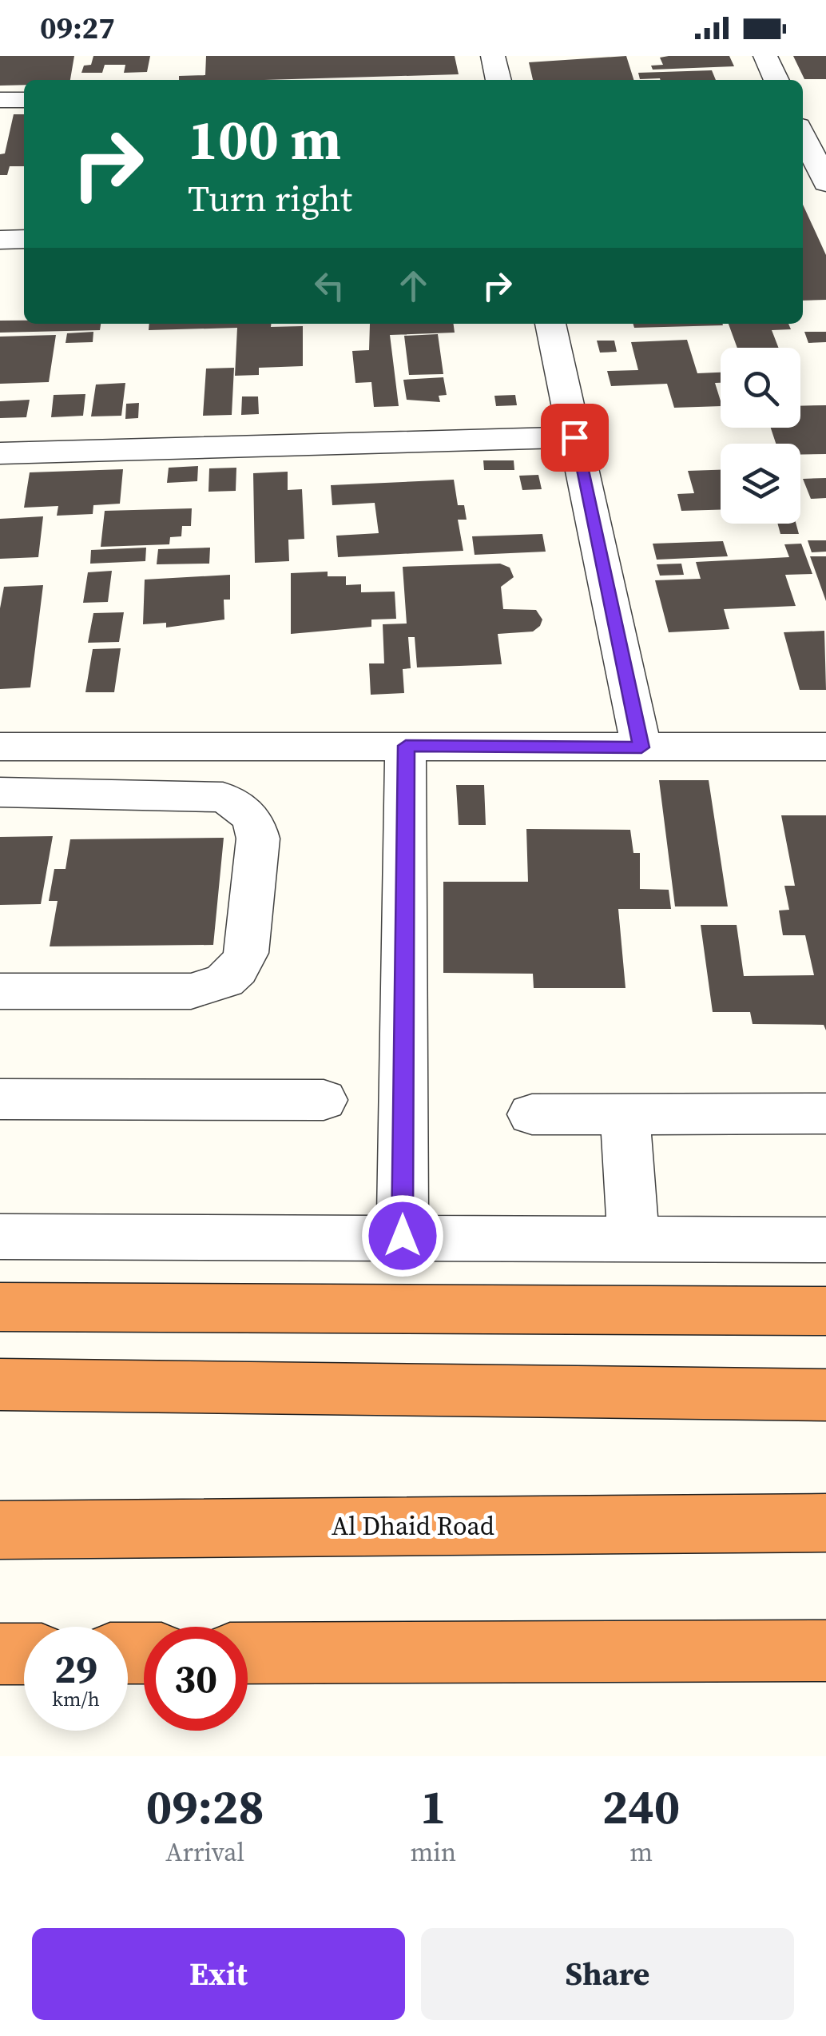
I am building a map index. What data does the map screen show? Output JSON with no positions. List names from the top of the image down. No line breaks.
{"streets":{"highway":["Al Dhaid Road"]},"page":{"status":"09:27","turn":["100 m","Turn right"],"speed":"29 km/h","limit":"30","eta":["09:28","Arrival","1","min","240","m"],"buttons":["Exit","Share"]}}
